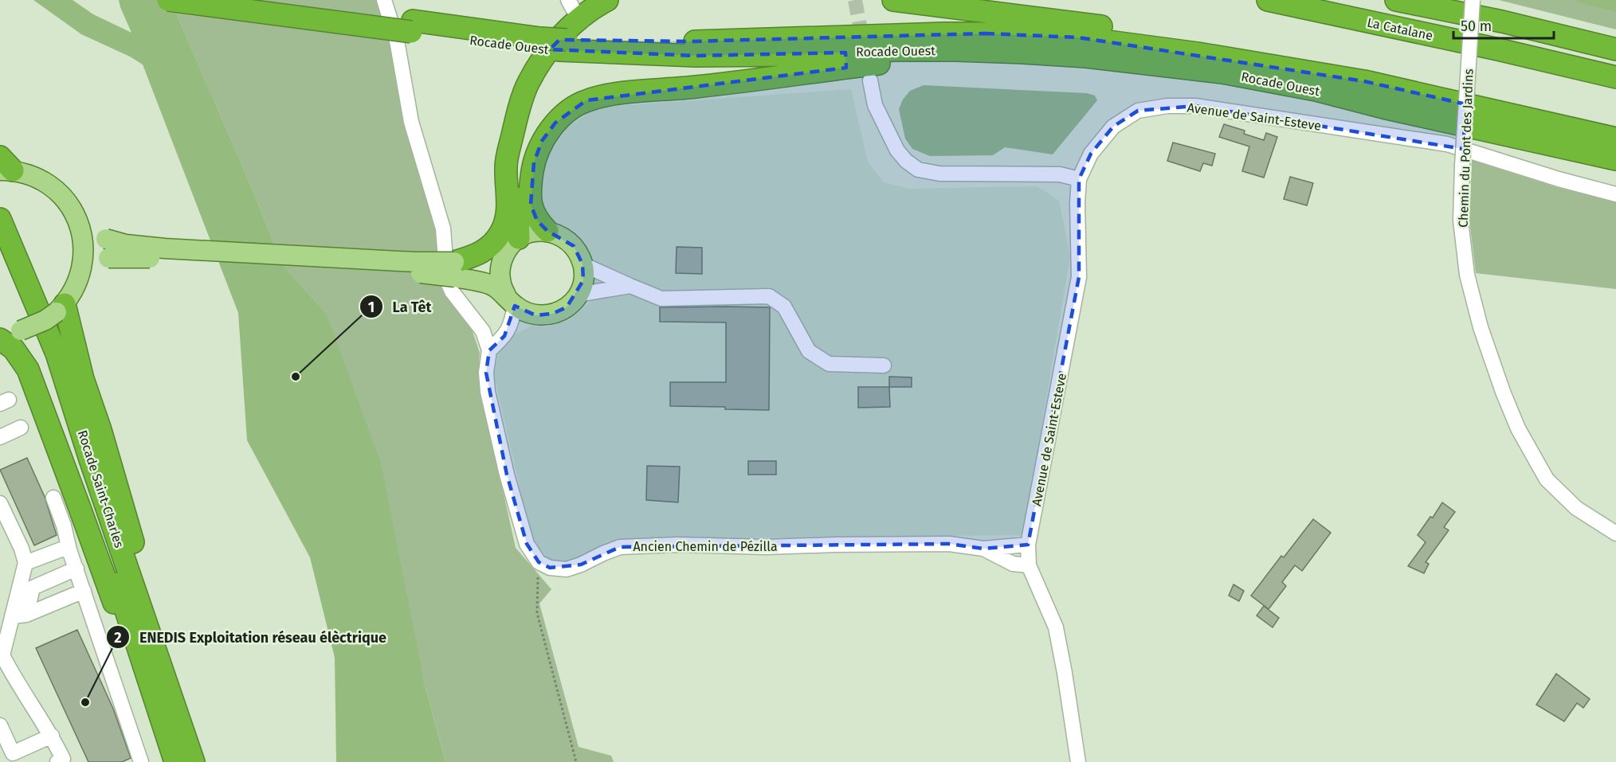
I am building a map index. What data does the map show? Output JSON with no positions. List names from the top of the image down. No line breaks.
{"streets":{"highway":["La Catalane","Rocade Ouest","Rocade Saint-Charles"],"street":["Avenue de Saint-Esteve","Chemin du Pont des Jardins","Ancien Chemin de Pézilla"]},"crossings":[["Avenue de Saint-Esteve","Ancien Chemin de Pézilla"]],"places":["La Têt","ENEDIS Exploitation réseau élèctrique"],"scale_bar":"50 m"}
